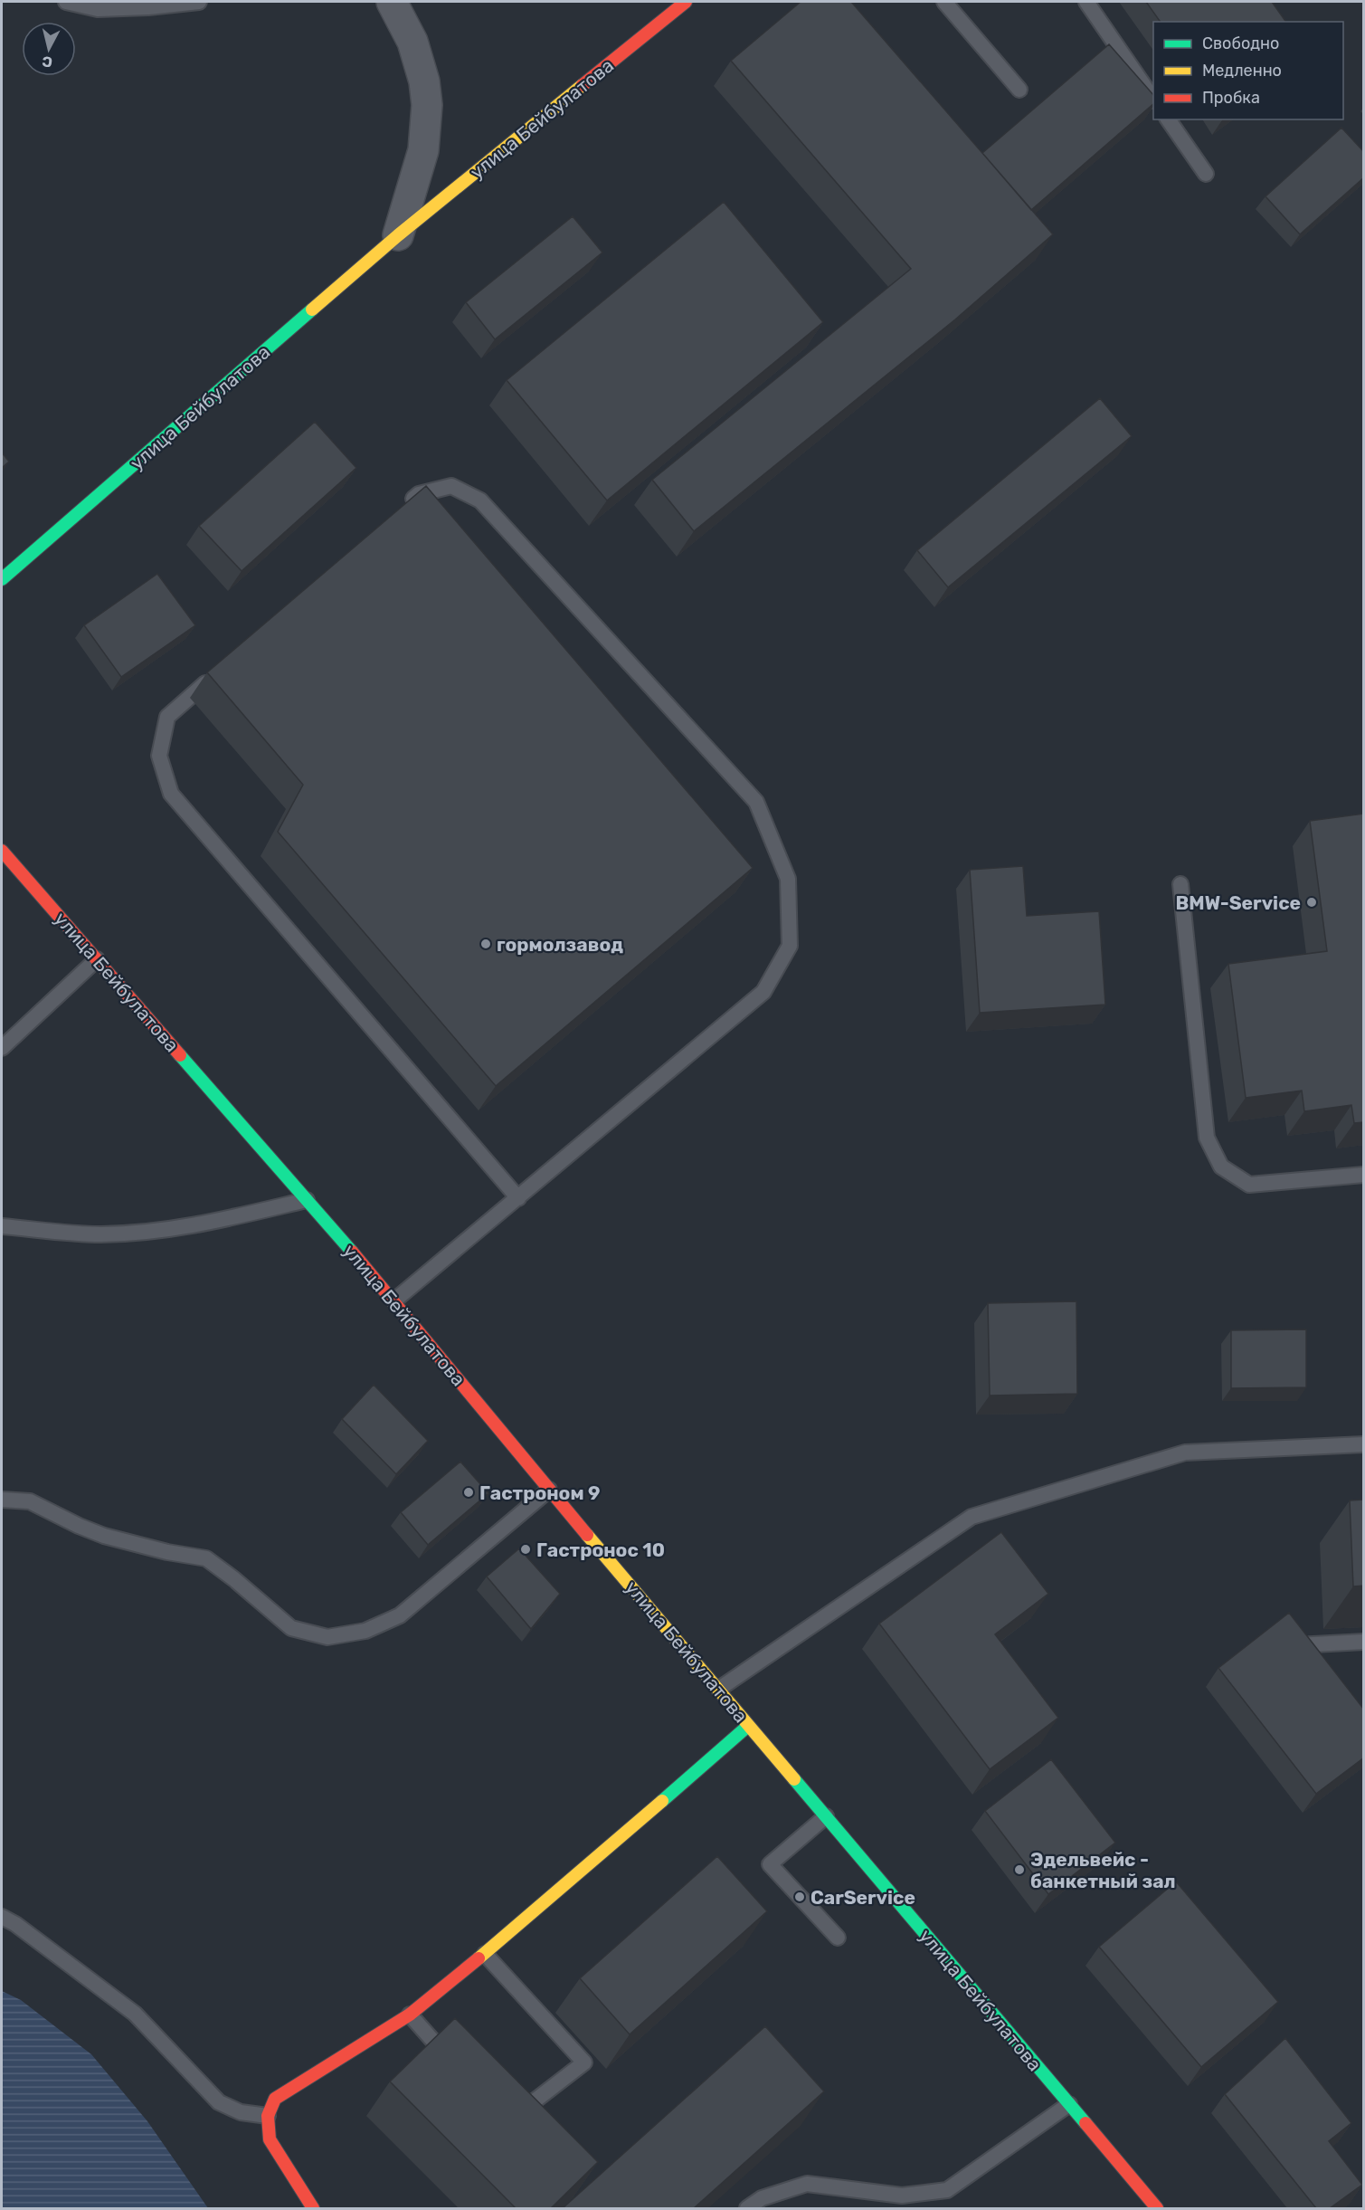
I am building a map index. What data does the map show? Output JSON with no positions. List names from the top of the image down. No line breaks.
{"streets":{"street":["улица Бейбулатова"]},"places":["BMW-Service","гормолзавод","Гастроном 9","Гастронос 10","Эдельвейс - банкетный зал","CarService"],"legend":["Свободно","Медленно","Пробка"],"north":"bottom"}
